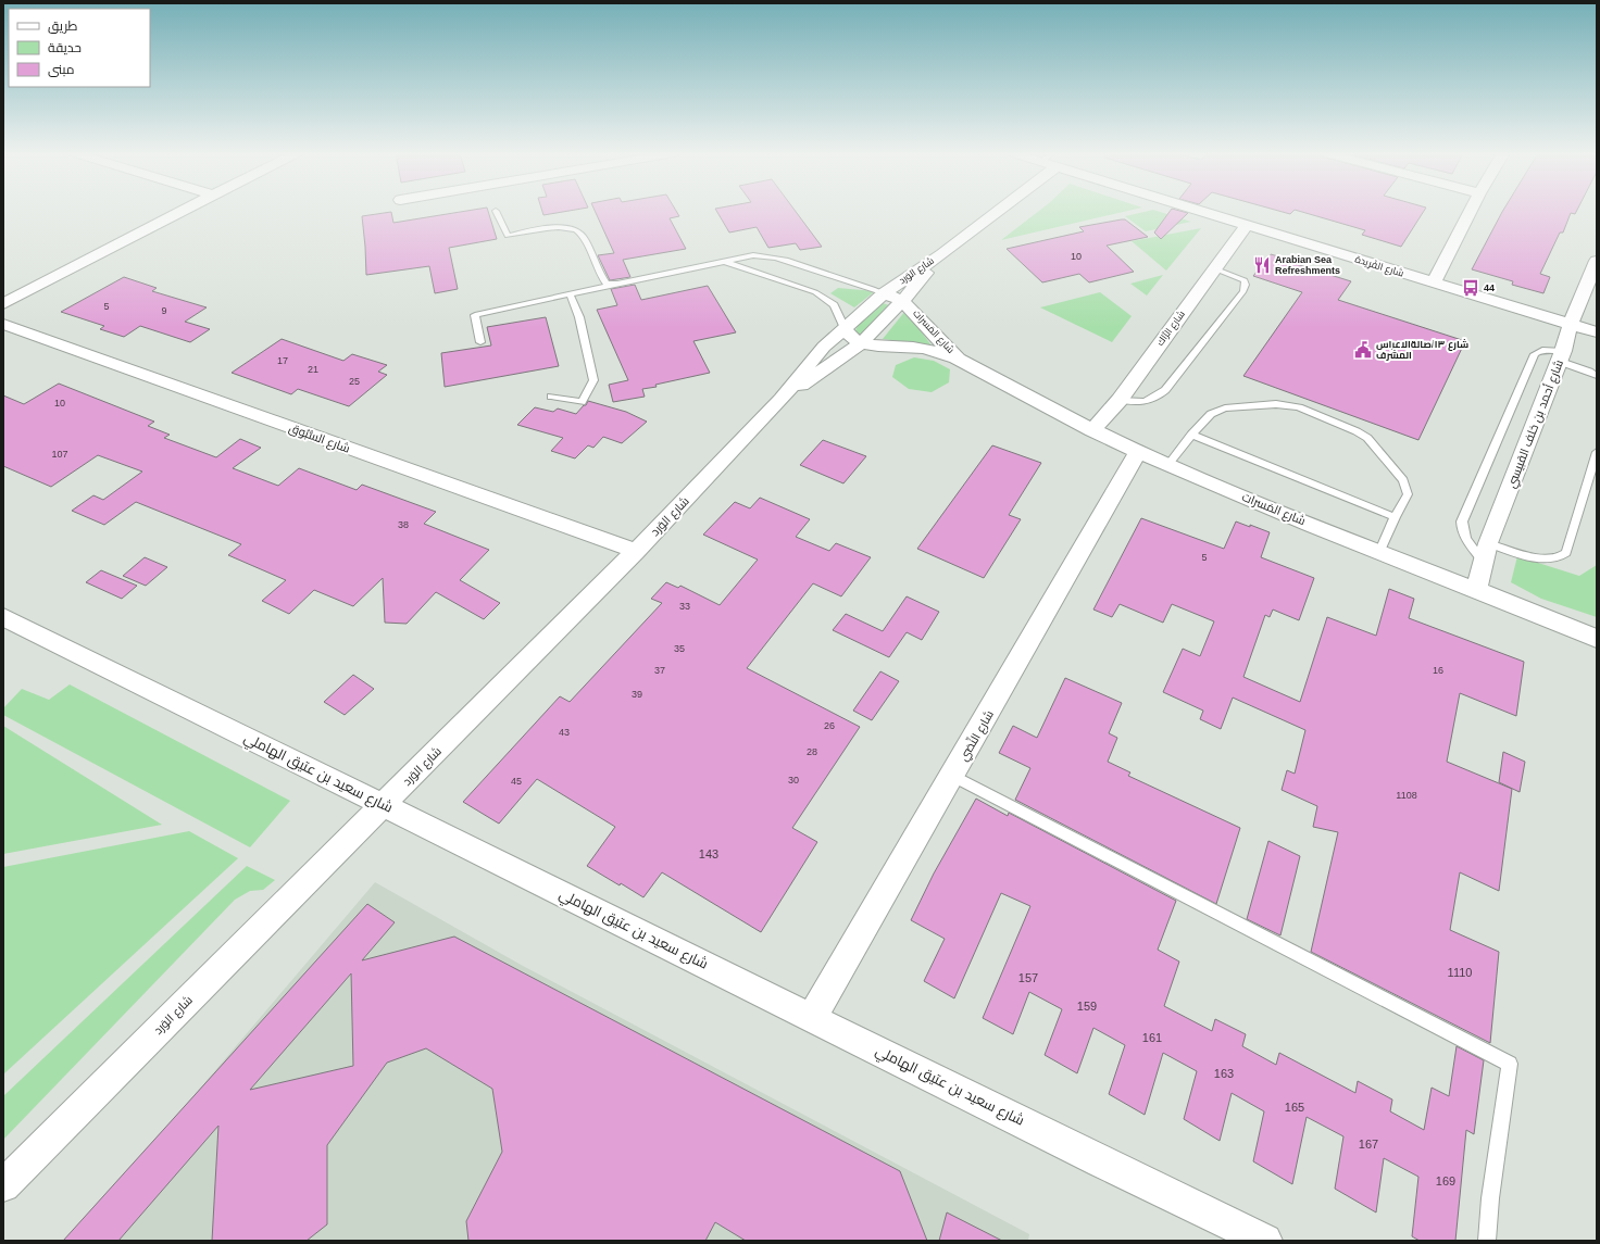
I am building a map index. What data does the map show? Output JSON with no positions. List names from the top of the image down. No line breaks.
{"streets":{"street":["شارع الفَرِيدة","شارع الوَرد","شارع الرَّاك","شارع المَسرات","شارع أحمد بن خلف القبيسي","شارع السُّبُوق","شارع النِّصَي","شارع سعيد بن عتيق الهاملي"]},"crossings":[["شارع الفَرِيدة","شارع الرَّاك"],["شارع الفَرِيدة","شارع أحمد بن خلف القبيسي"],["شارع الوَرد","شارع المَسرات"],["شارع الوَرد","شارع السُّبُوق"],["شارع الوَرد","شارع سعيد بن عتيق الهاملي"],["شارع الرَّاك","شارع المَسرات"],["شارع المَسرات","شارع أحمد بن خلف القبيسي"],["شارع المَسرات","شارع النِّصَي"],["شارع النِّصَي","شارع سعيد بن عتيق الهاملي"]],"places":{"restaurant":["Arabian Sea Refreshments"],"bus stop":["44"],"public building":["شارع ١٣/صالةالاعراس المشرف"]},"house_numbers":["10","5","9","17","21","25","10","107","38","5","33","35","37","16","39","26","43","28","30","45","1108","143","1110","157","159","161","163","165","167","169"],"legend":["طريق","حديقة","مبنى"]}
